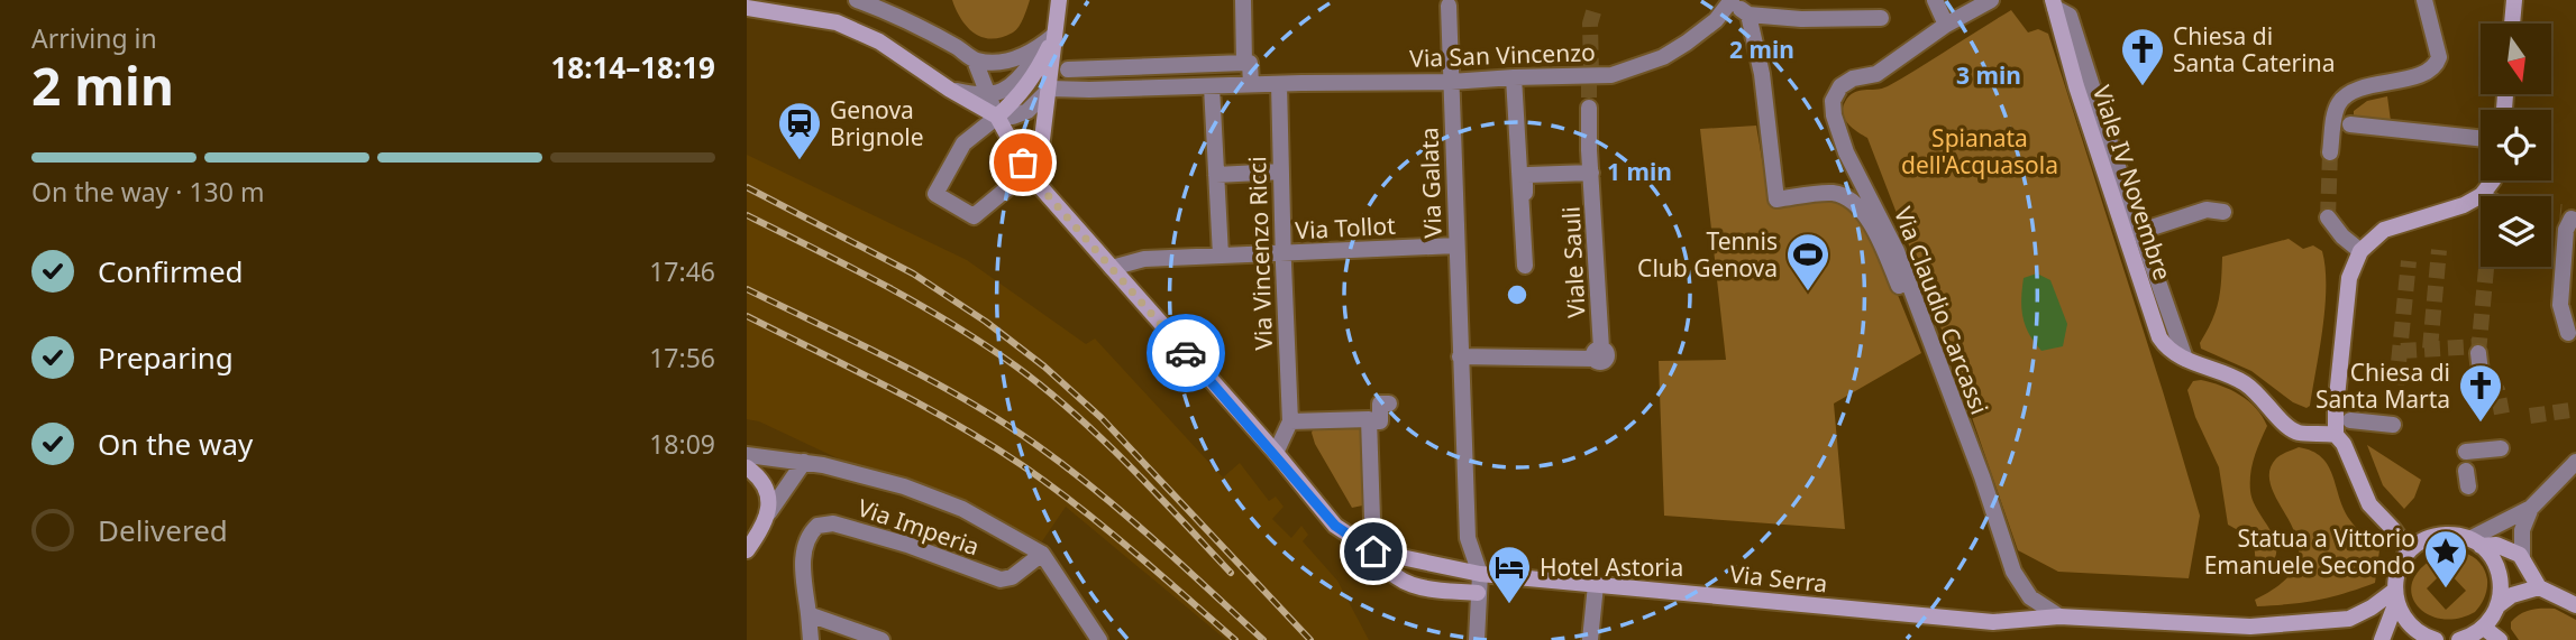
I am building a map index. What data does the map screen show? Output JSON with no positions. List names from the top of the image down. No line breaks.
{"streets":{"main road":["Viale IV Novembre","Via Serra"],"street":["Via San Vincenzo","Via Galata","Via Tollot","Via Vincenzo Ricci","Viale Sauli","Via Claudio Carcassi","Via Imperia"]},"crossings":[["Via San Vincenzo","Via Galata"],["Via San Vincenzo","Via Vincenzo Ricci"],["Via Galata","Via Tollot"],["Via Galata","Viale Sauli"],["Via Galata","Via Serra"],["Via Tollot","Via Vincenzo Ricci"],["Via Claudio Carcassi","Via Serra"]],"parks":["Spianata dell'Acquasola"],"places":{"church":["Chiesa di Santa Caterina","Chiesa di Santa Marta"],"station":["Genova Brignole"],"sports":["Tennis Club Genova"],"place":["Statua a Vittorio Emanuele Secondo"],"hotel":["Hotel Astoria"]},"north":"bottom","page":{"heading":["2 min","Arriving in","18:14–18:19"],"bar":"On the way · 130 m","list":[["Confirmed","17:46"],["Preparing","17:56"],["On the way","18:09"],"Delivered"]},"rings":["2 min","3 min","1 min"]}
